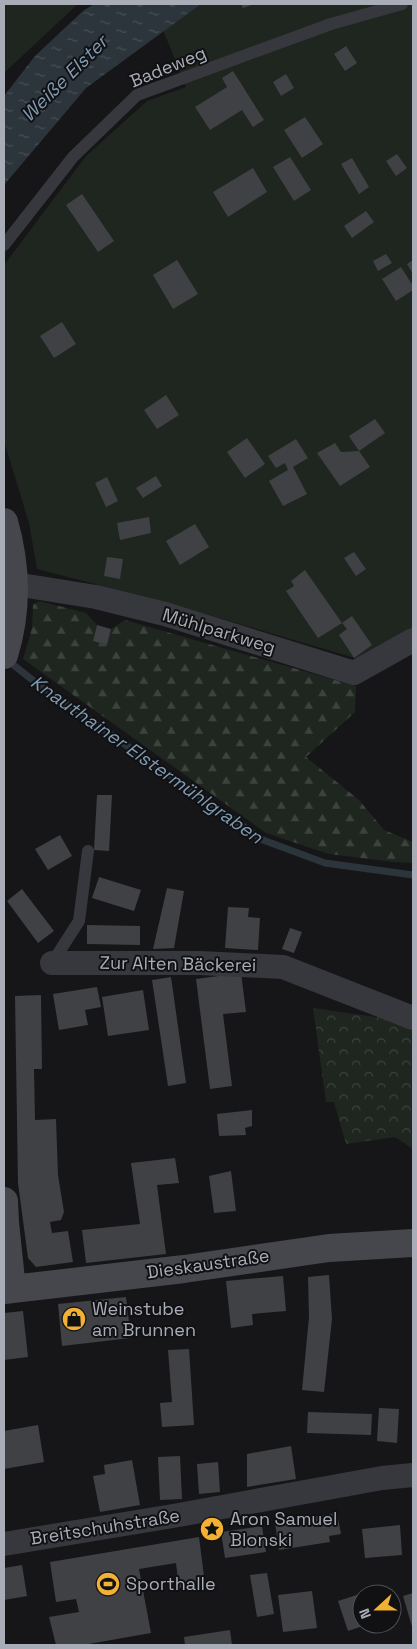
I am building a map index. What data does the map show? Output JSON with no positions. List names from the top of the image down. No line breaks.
{"streets":{"main road":["Dieskaustraße"],"street":["Mühlparkweg","Zur Alten Bäckerei","Breitschuhstraße"],"lane":["Badeweg"]},"water":["Weiße Elster","Knauthainer Elstermühlgraben"],"places":{"shop":["Weinstube am Brunnen"],"place":["Aron Samuel Blonski"],"sports":["Sporthalle"]},"north":"left"}
